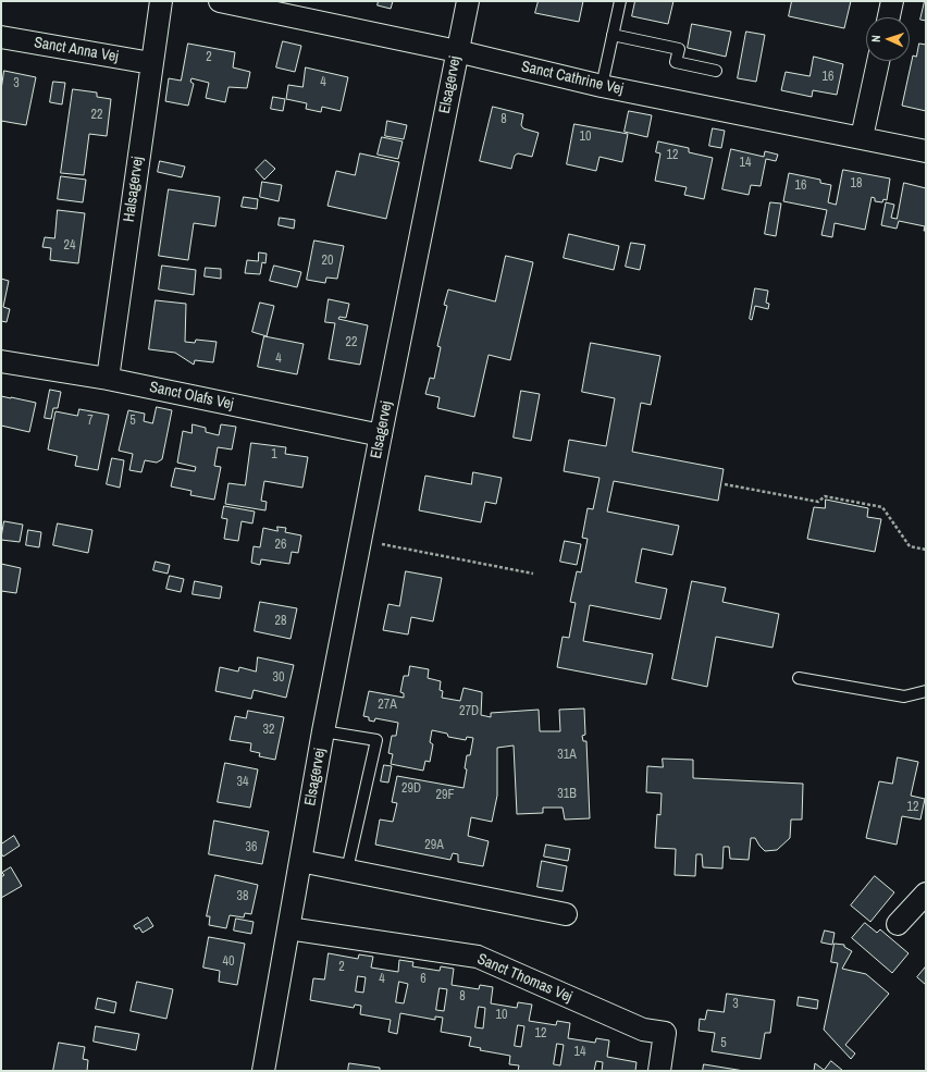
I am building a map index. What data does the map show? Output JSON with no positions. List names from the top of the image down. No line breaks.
{"streets":{"street":["Sanct Anna Vej","Sanct Cathrine Vej","Elsagervej","Halsagervej","Sanct Olafs Vej","Sanct Thomas Vej"]},"crossings":[["Sanct Anna Vej","Halsagervej"],["Sanct Cathrine Vej","Elsagervej"],["Elsagervej","Sanct Olafs Vej"],["Elsagervej","Sanct Thomas Vej"],["Halsagervej","Sanct Olafs Vej"]],"house_numbers":["2","16","4","3","22","8","10","12","14","18","16","24","20","22","4","7","5","1","26","28","30","27A","27D","32","31A","34","29D","31B","29F","12","29A","36","38","40","2","4","6","8","3","10","12","5","14"],"north":"left"}
